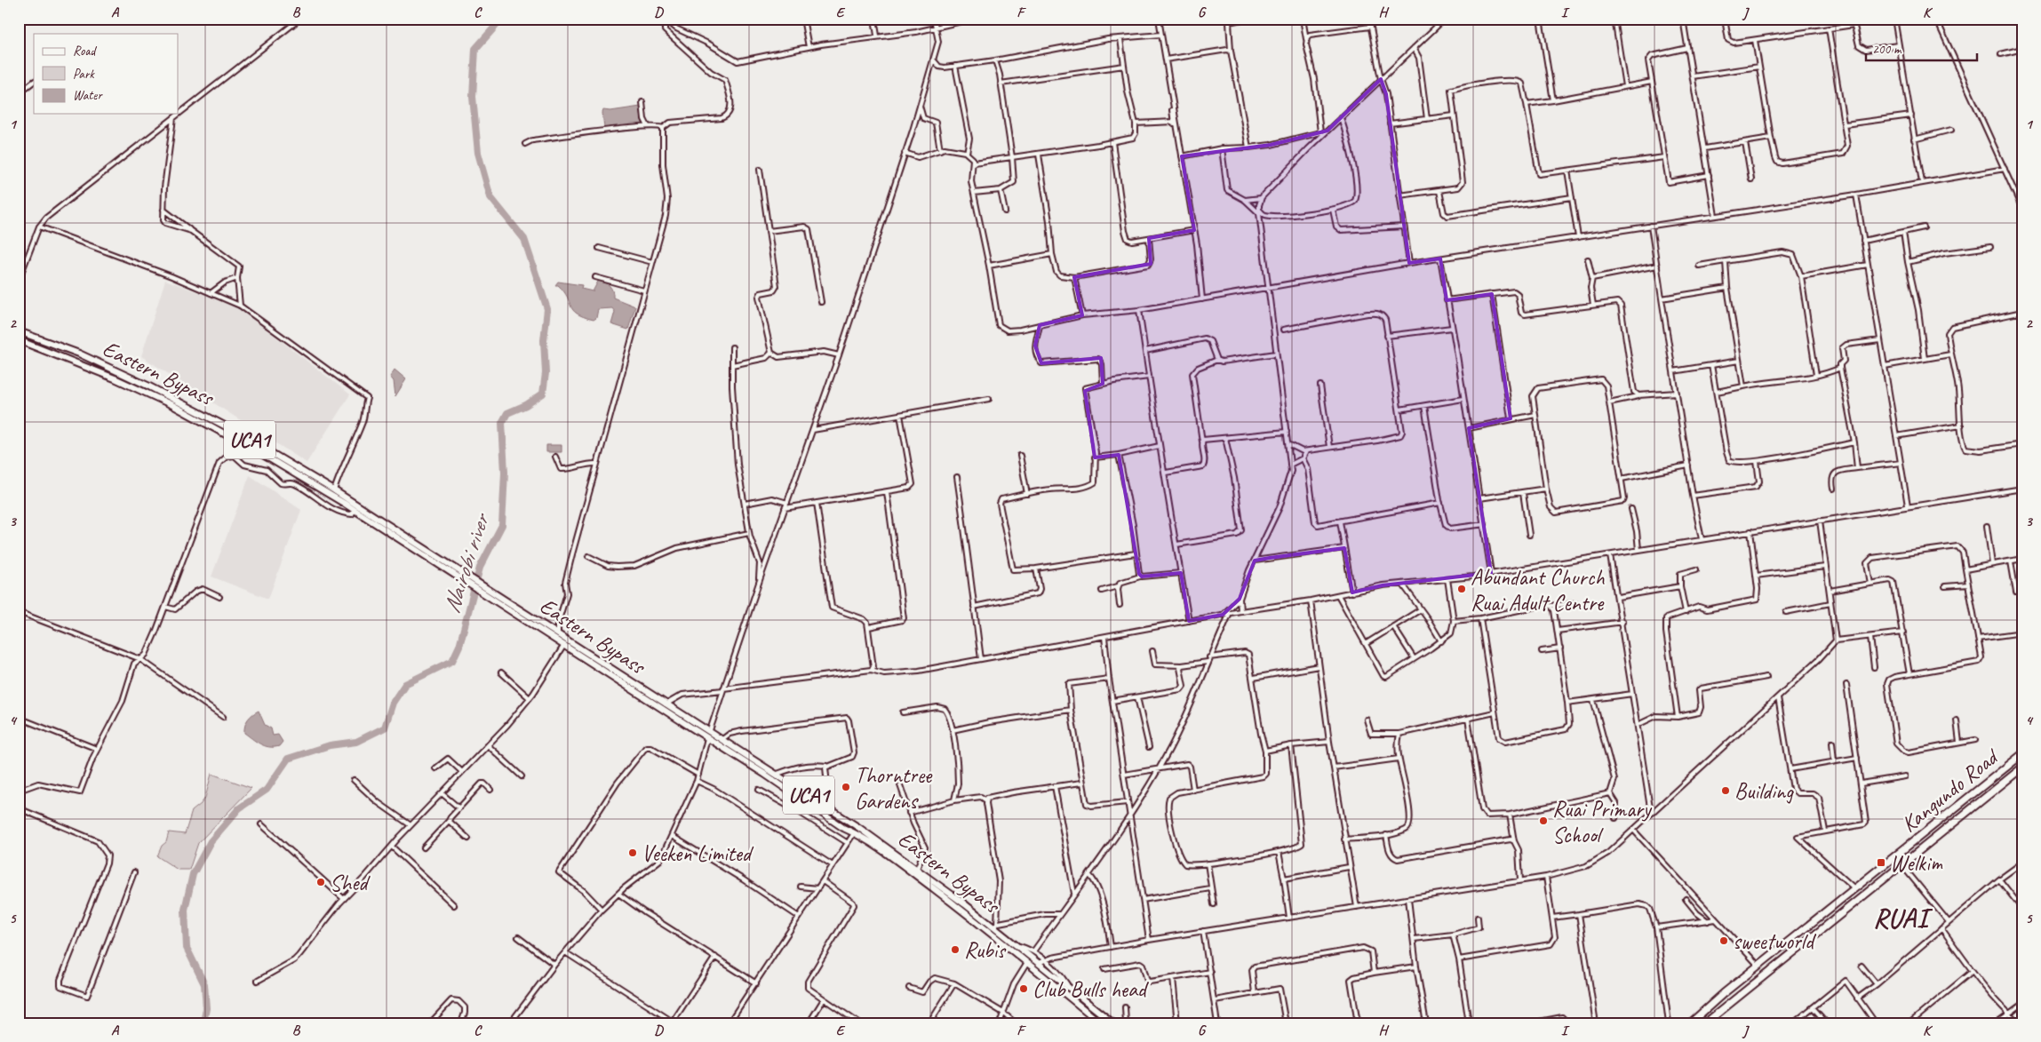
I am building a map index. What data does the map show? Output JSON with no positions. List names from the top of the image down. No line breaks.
{"streets":{"highway":["Kangundo Road"],"main road":["Eastern Bypass","UCA1"]},"districts":["RUAI"],"water":["Nairobi river"],"places":{"other":["Abundant Church Ruai Adult Centre","Thorntree Gardens","Building","Ruai Primary School","Veeken Limited","Shed","sweetworld","Rubis","Club Bulls head"],"transit":["Welkim"]},"legend":["Road","Park","Water"],"scale_bar":"200 m","grid":{"columns":["A","B","C","D","E","F","G","H","I","J","K"],"rows":["1","2","3","4","5"]}}
